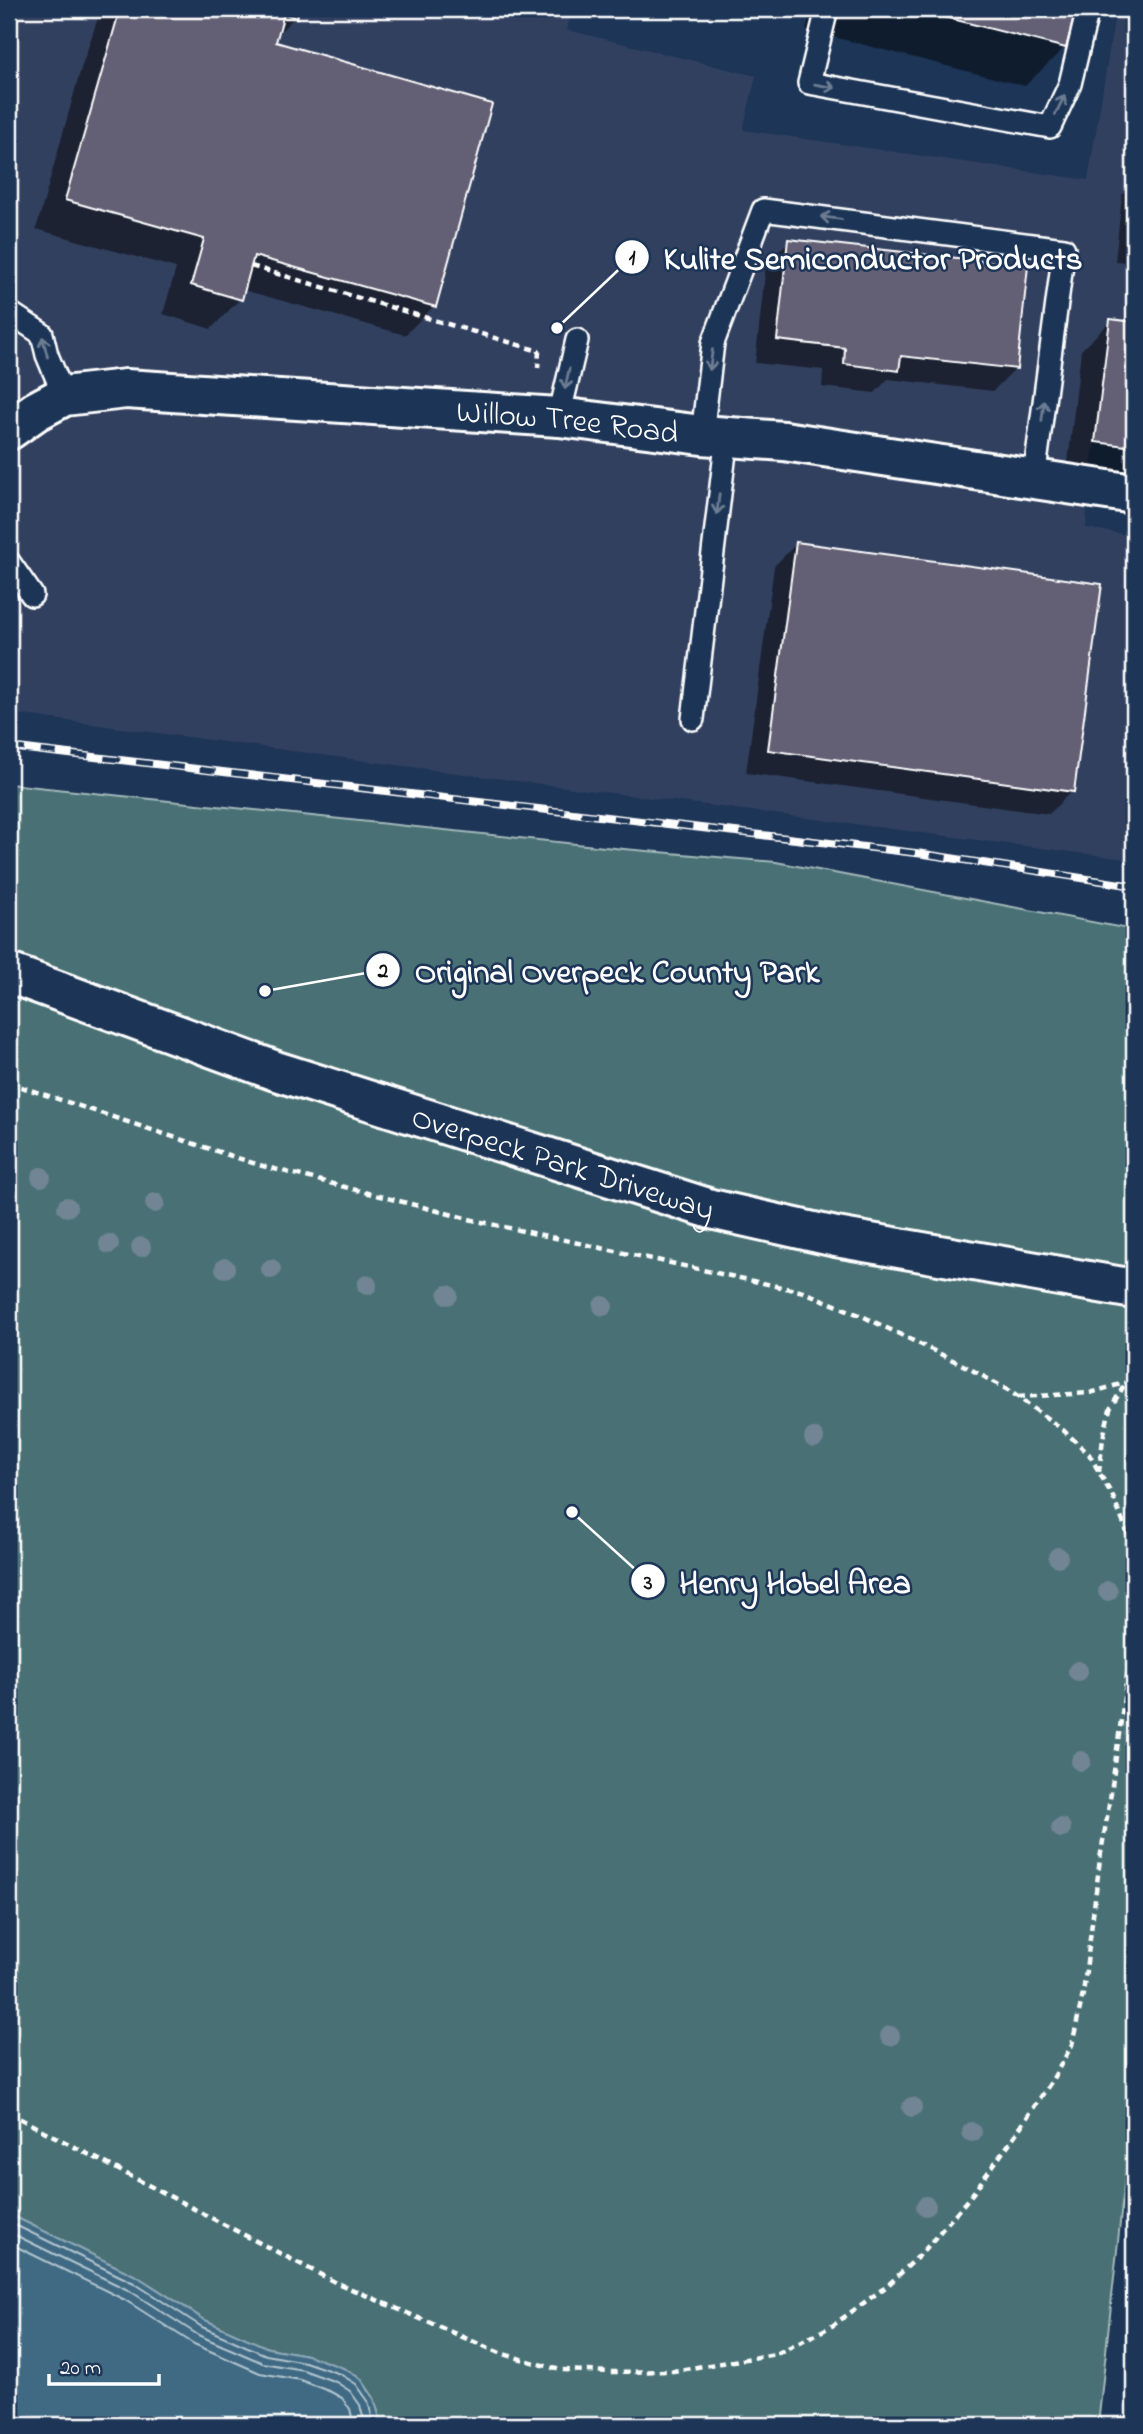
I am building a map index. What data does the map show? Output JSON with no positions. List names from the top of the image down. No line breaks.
{"streets":{"street":["Willow Tree Road","Overpeck Park Driveway"]},"places":["Kulite Semiconductor Products","Original Overpeck County Park","Henry Hobel Area"],"scale_bar":"20 m"}
